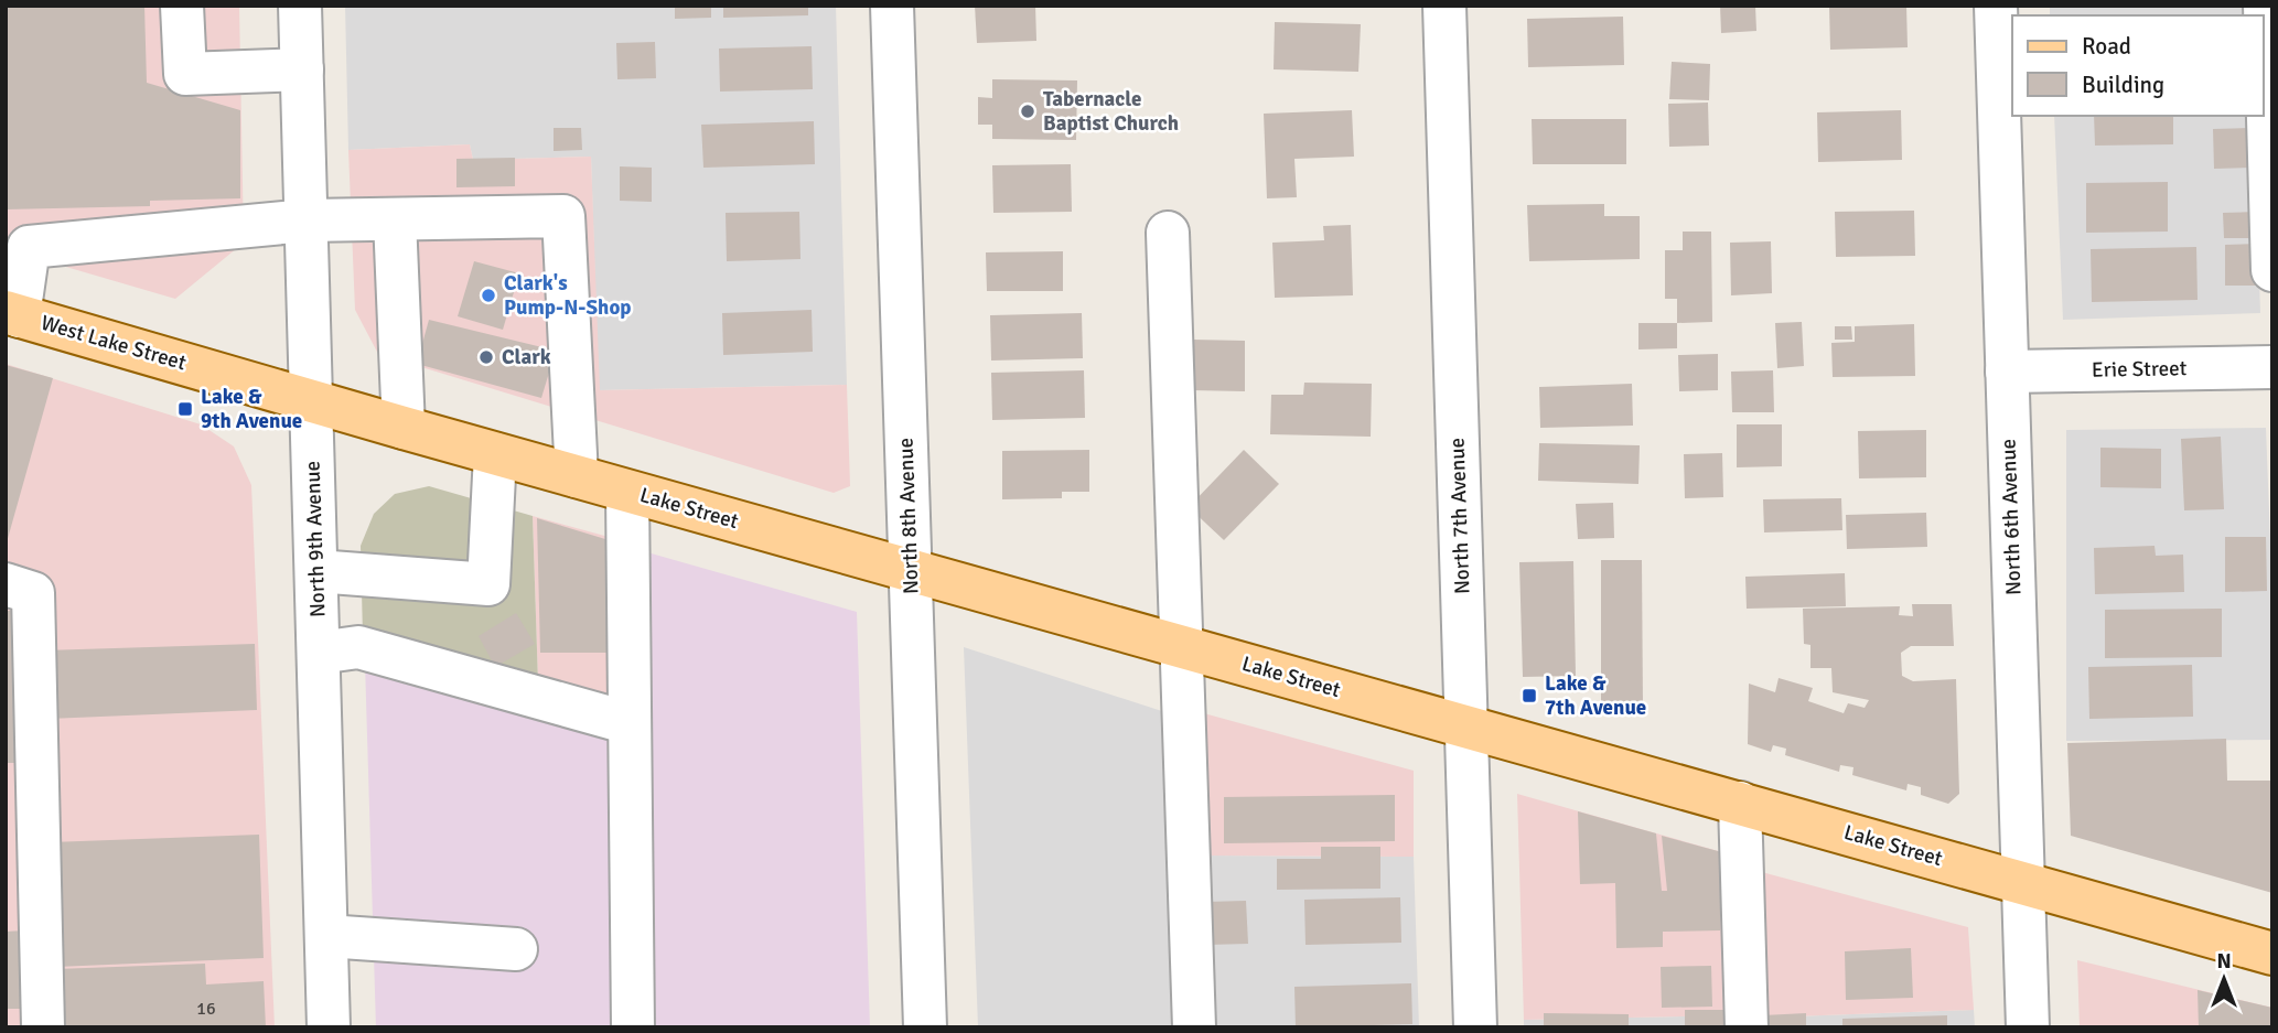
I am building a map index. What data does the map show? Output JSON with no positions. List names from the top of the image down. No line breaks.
{"streets":{"main road":["West Lake Street","Lake Street"],"street":["Erie Street","North 8th Avenue","North 7th Avenue","North 6th Avenue","North 9th Avenue"]},"crossings":[["West Lake Street","Lake Street"],["West Lake Street","North 9th Avenue"],["Erie Street","North 6th Avenue"],["Lake Street","North 8th Avenue"],["Lake Street","North 7th Avenue"],["Lake Street","North 6th Avenue"],["Lake Street","North 9th Avenue"]],"places":{"other":["Tabernacle Baptist Church","Clark's Pump-N-Shop","Clark"],"transit":["Lake & 9th Avenue","Lake & 7th Avenue"]},"house_numbers":["16"],"legend":["Road","Building"],"north":"top"}
